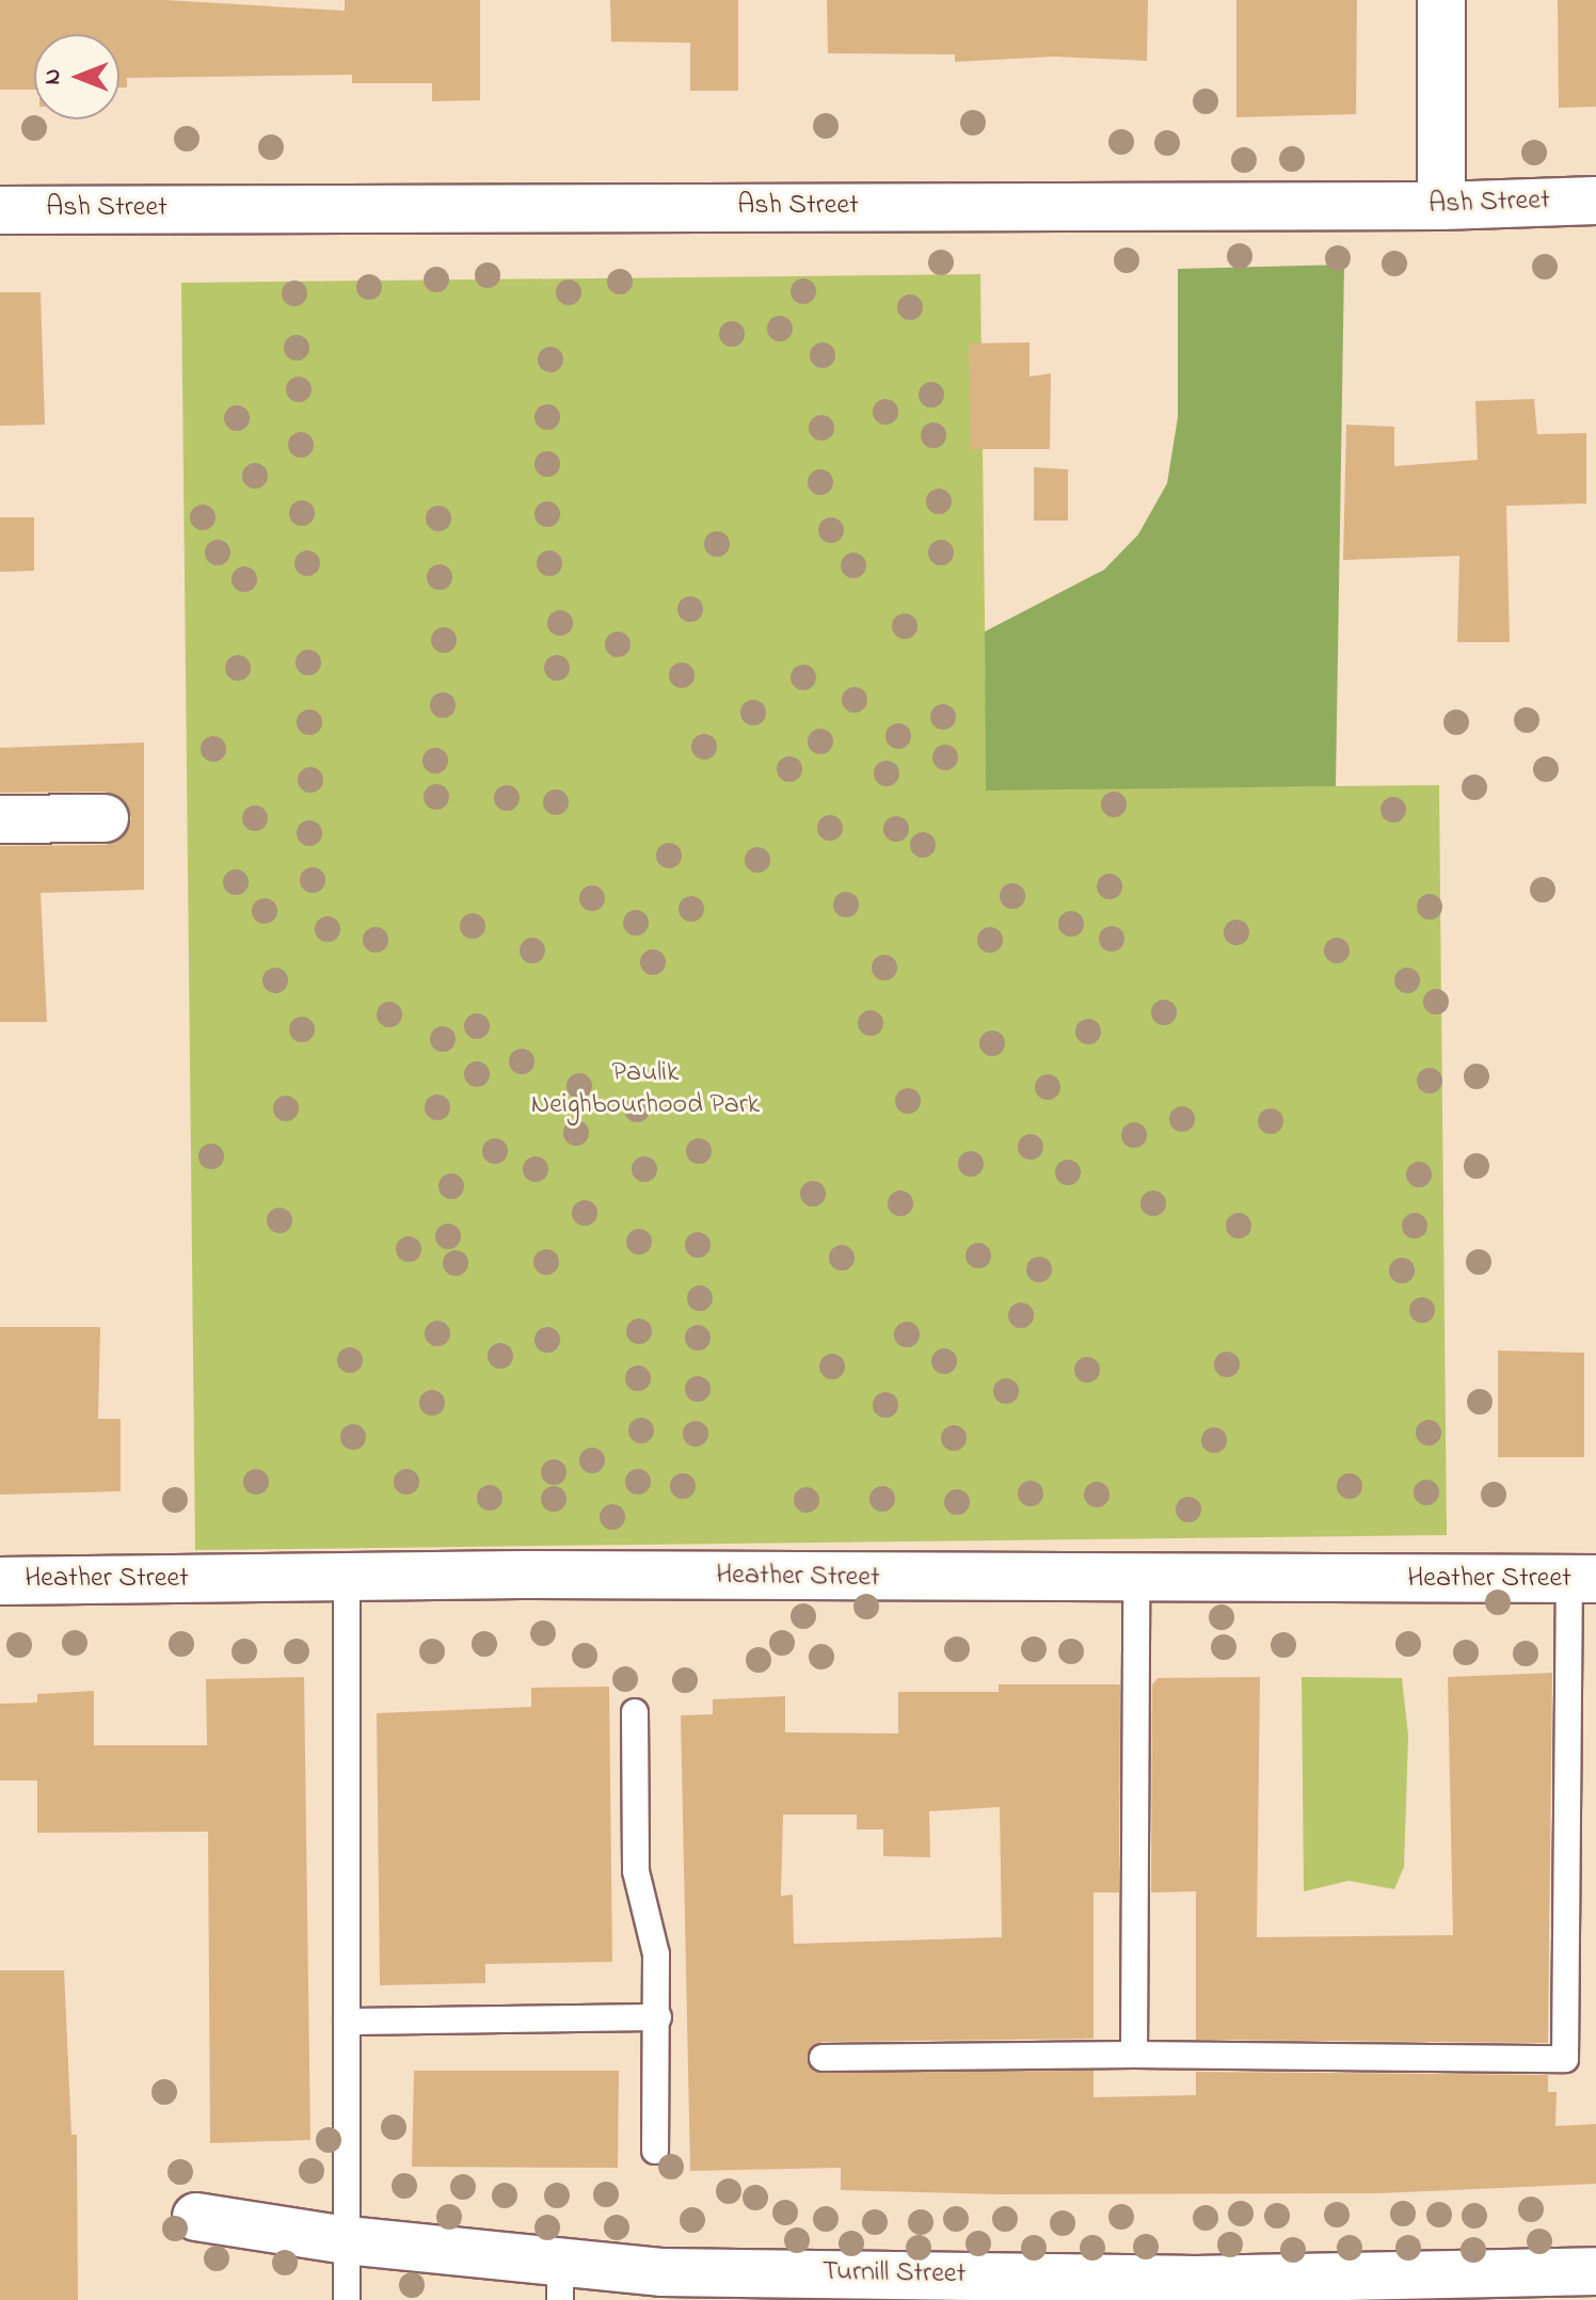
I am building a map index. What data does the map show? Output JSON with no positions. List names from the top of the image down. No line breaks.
{"streets":{"street":["Ash Street","Heather Street","Turnill Street"]},"parks":["Paulik Neighbourhood Park"],"north":"left"}
